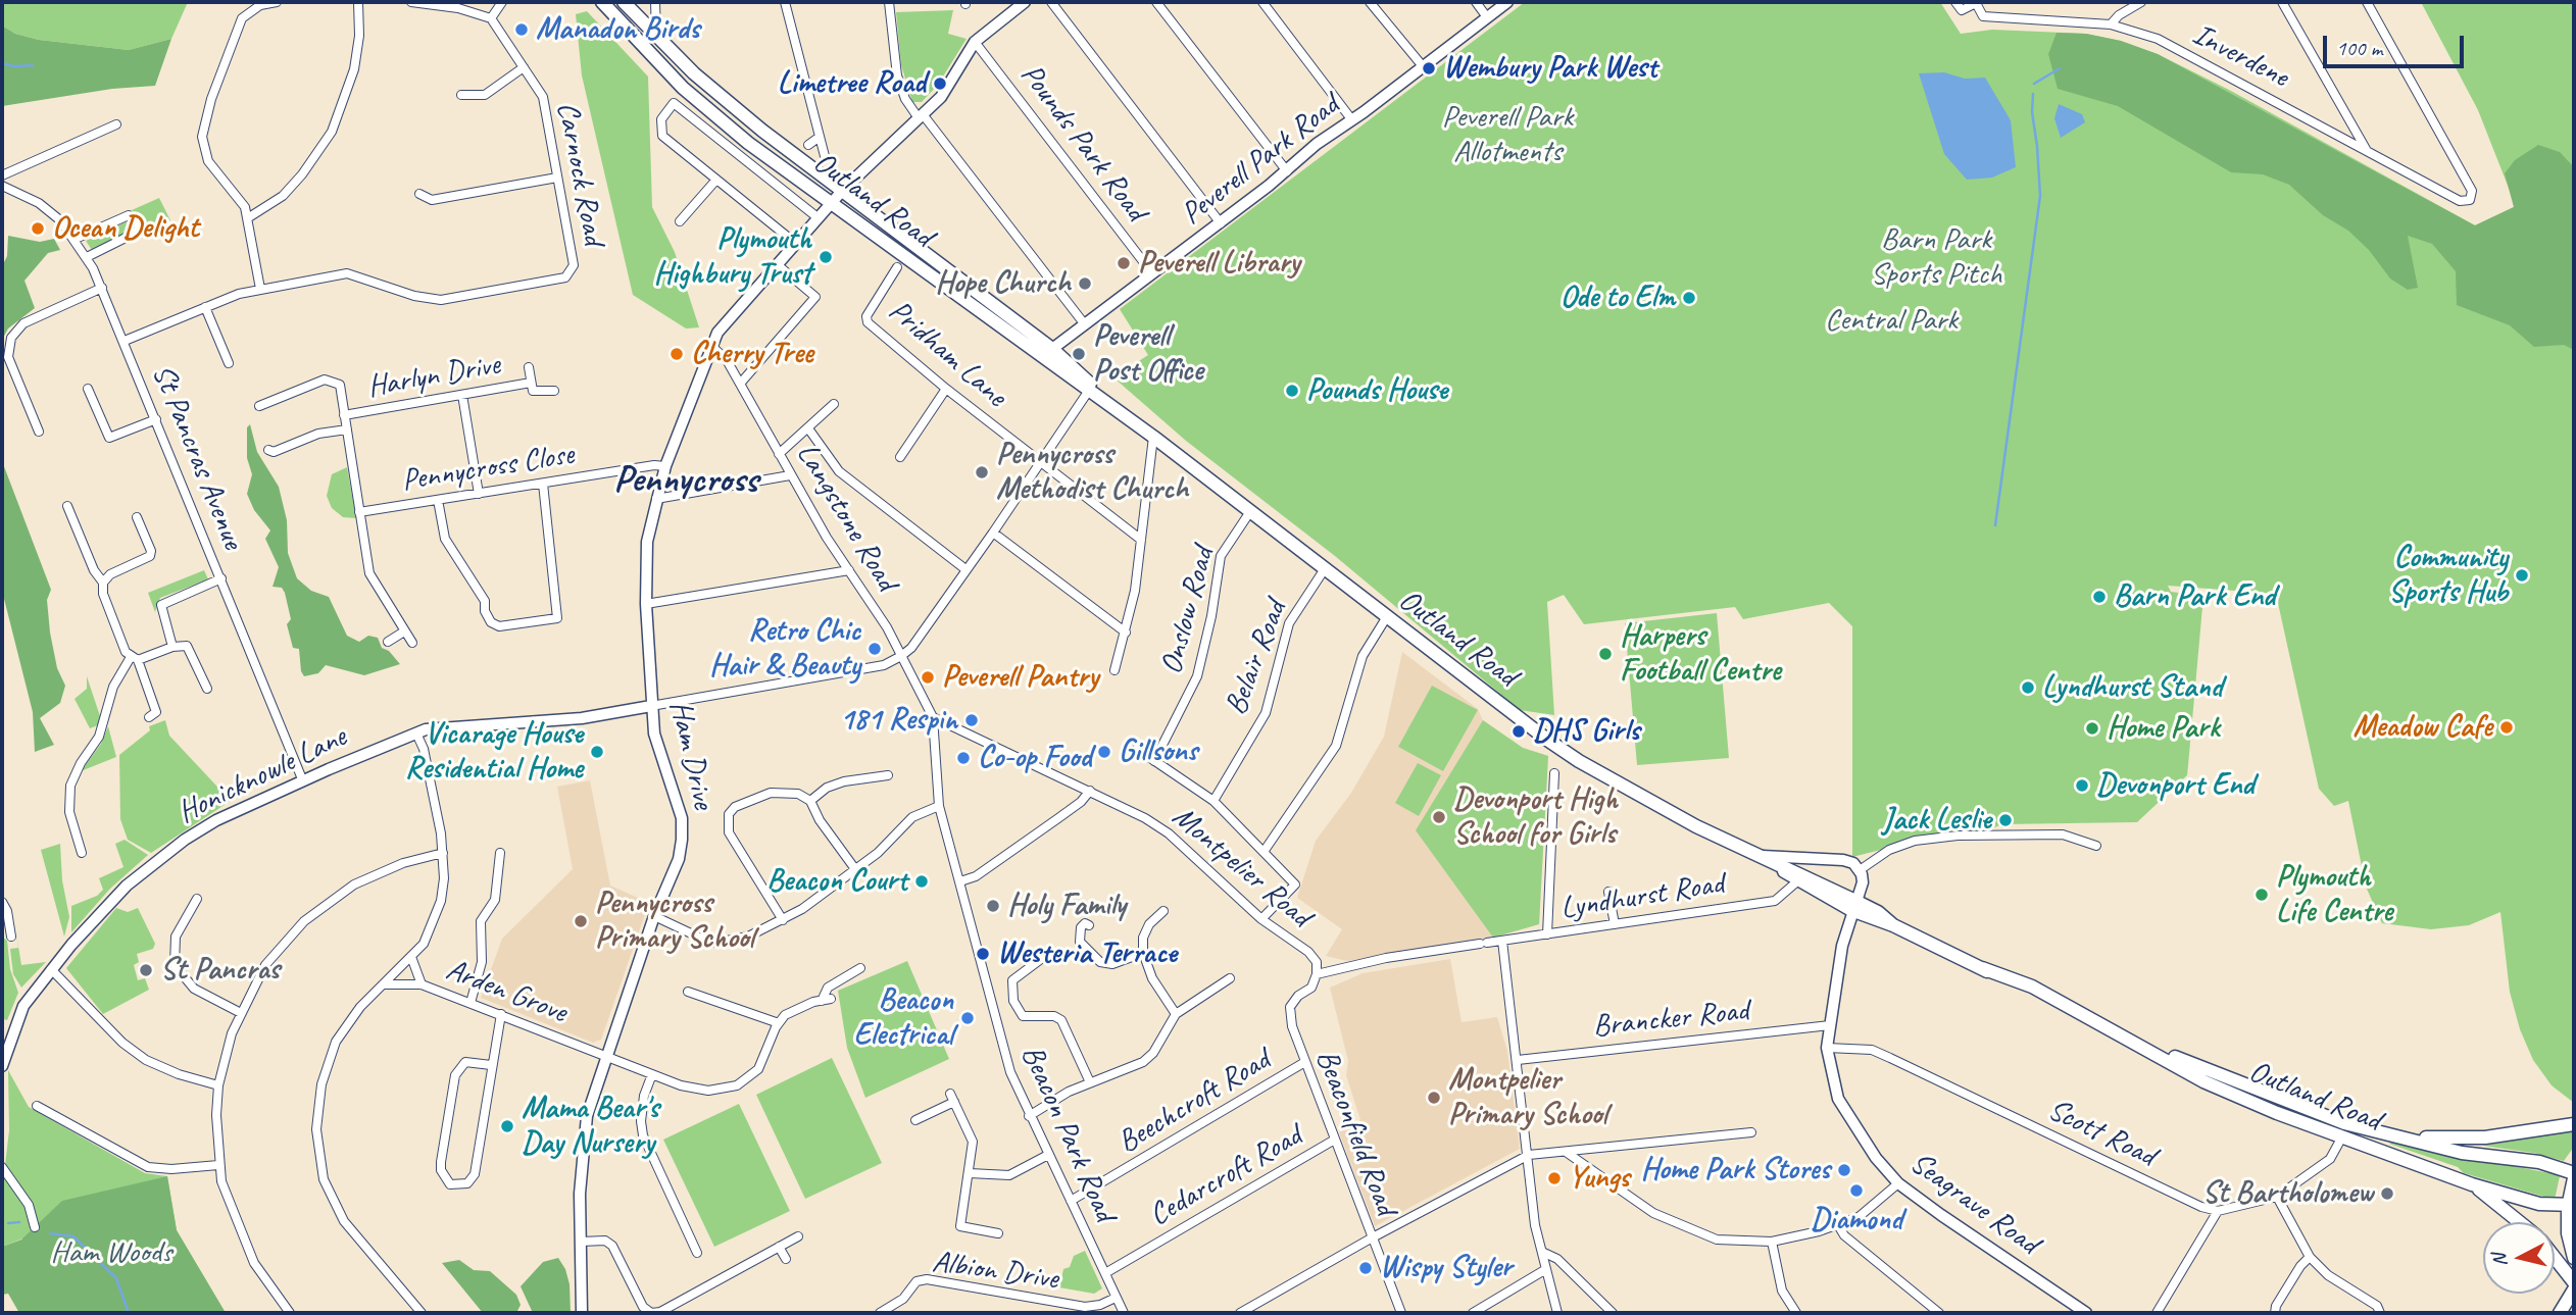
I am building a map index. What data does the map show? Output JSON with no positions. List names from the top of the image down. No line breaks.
{"streets":{"main road":["Outland Road"],"street":["Inverdene","Pounds Park Road","Peverell Park Road","Carnock Road","Pridham Lane","Harlyn Drive","St Pancras Avenue","Pennycross Close","Langstone Road","Onslow Road","Belair Road","Ham Drive","Honicknowle Lane","Montpelier Road","Lyndhurst Road","Arden Grove","Brancker Road","Beechcroft Road","Beaconfield Road","Beacon Park Road","Scott Road","Cedarcroft Road","Seagrave Road","Albion Drive"]},"crossings":[["Pounds Park Road","Peverell Park Road"],["Pounds Park Road","Ham Drive"],["Peverell Park Road","Outland Road"],["Carnock Road","St Pancras Avenue"],["Outland Road","Onslow Road"],["Outland Road","Belair Road"],["Outland Road","Ham Drive"],["Outland Road","Lyndhurst Road"],["Outland Road","Seagrave Road"],["St Pancras Avenue","Honicknowle Lane"],["Pennycross Close","Ham Drive"],["Langstone Road","Ham Drive"],["Langstone Road","Montpelier Road"],["Langstone Road","Beacon Park Road"],["Ham Drive","Honicknowle Lane"],["Ham Drive","Arden Grove"],["Montpelier Road","Lyndhurst Road"],["Montpelier Road","Beaconfield Road"],["Montpelier Road","Beacon Park Road"],["Brancker Road","Seagrave Road"],["Beechcroft Road","Beaconfield Road"],["Beechcroft Road","Beacon Park Road"],["Beaconfield Road","Cedarcroft Road"],["Beacon Park Road","Cedarcroft Road"],["Beacon Park Road","Albion Drive"],["Scott Road","Seagrave Road"]],"districts":["Pennycross"],"parks":["Peverell Park Allotments","Barn Park Sports Pitch","Central Park","Ham Woods"],"places":["Manadon Birds","Wembury Park West","Limetree Road","Ocean Delight","Plymouth Highbury Trust","Peverell Library","Hope Church","Ode to Elm","Cherry Tree","Peverell Post Office","Pounds House","Pennycross Methodist Church","Community Sports Hub","Barn Park End","Retro Chic Hair & Beauty","Harpers Football Centre","Peverell Pantry","Lyndhurst Stand","181 Respin","Meadow Cafe","Home Park","DHS Girls","Vicarage House Residential Home","Gillsons","Co-op Food","Devonport End","Devonport High School for Girls","Jack Leslie","Beacon Court","Plymouth Life Centre","Holy Family","Pennycross Primary School","Westeria Terrace","St Pancras","Beacon Electrical","Montpelier Primary School","Mama Bear's Day Nursery","Home Park Stores","Yungs","Diamond","St Bartholomew","Wispy Styler"],"scale_bar":"100 m","north":"left"}
